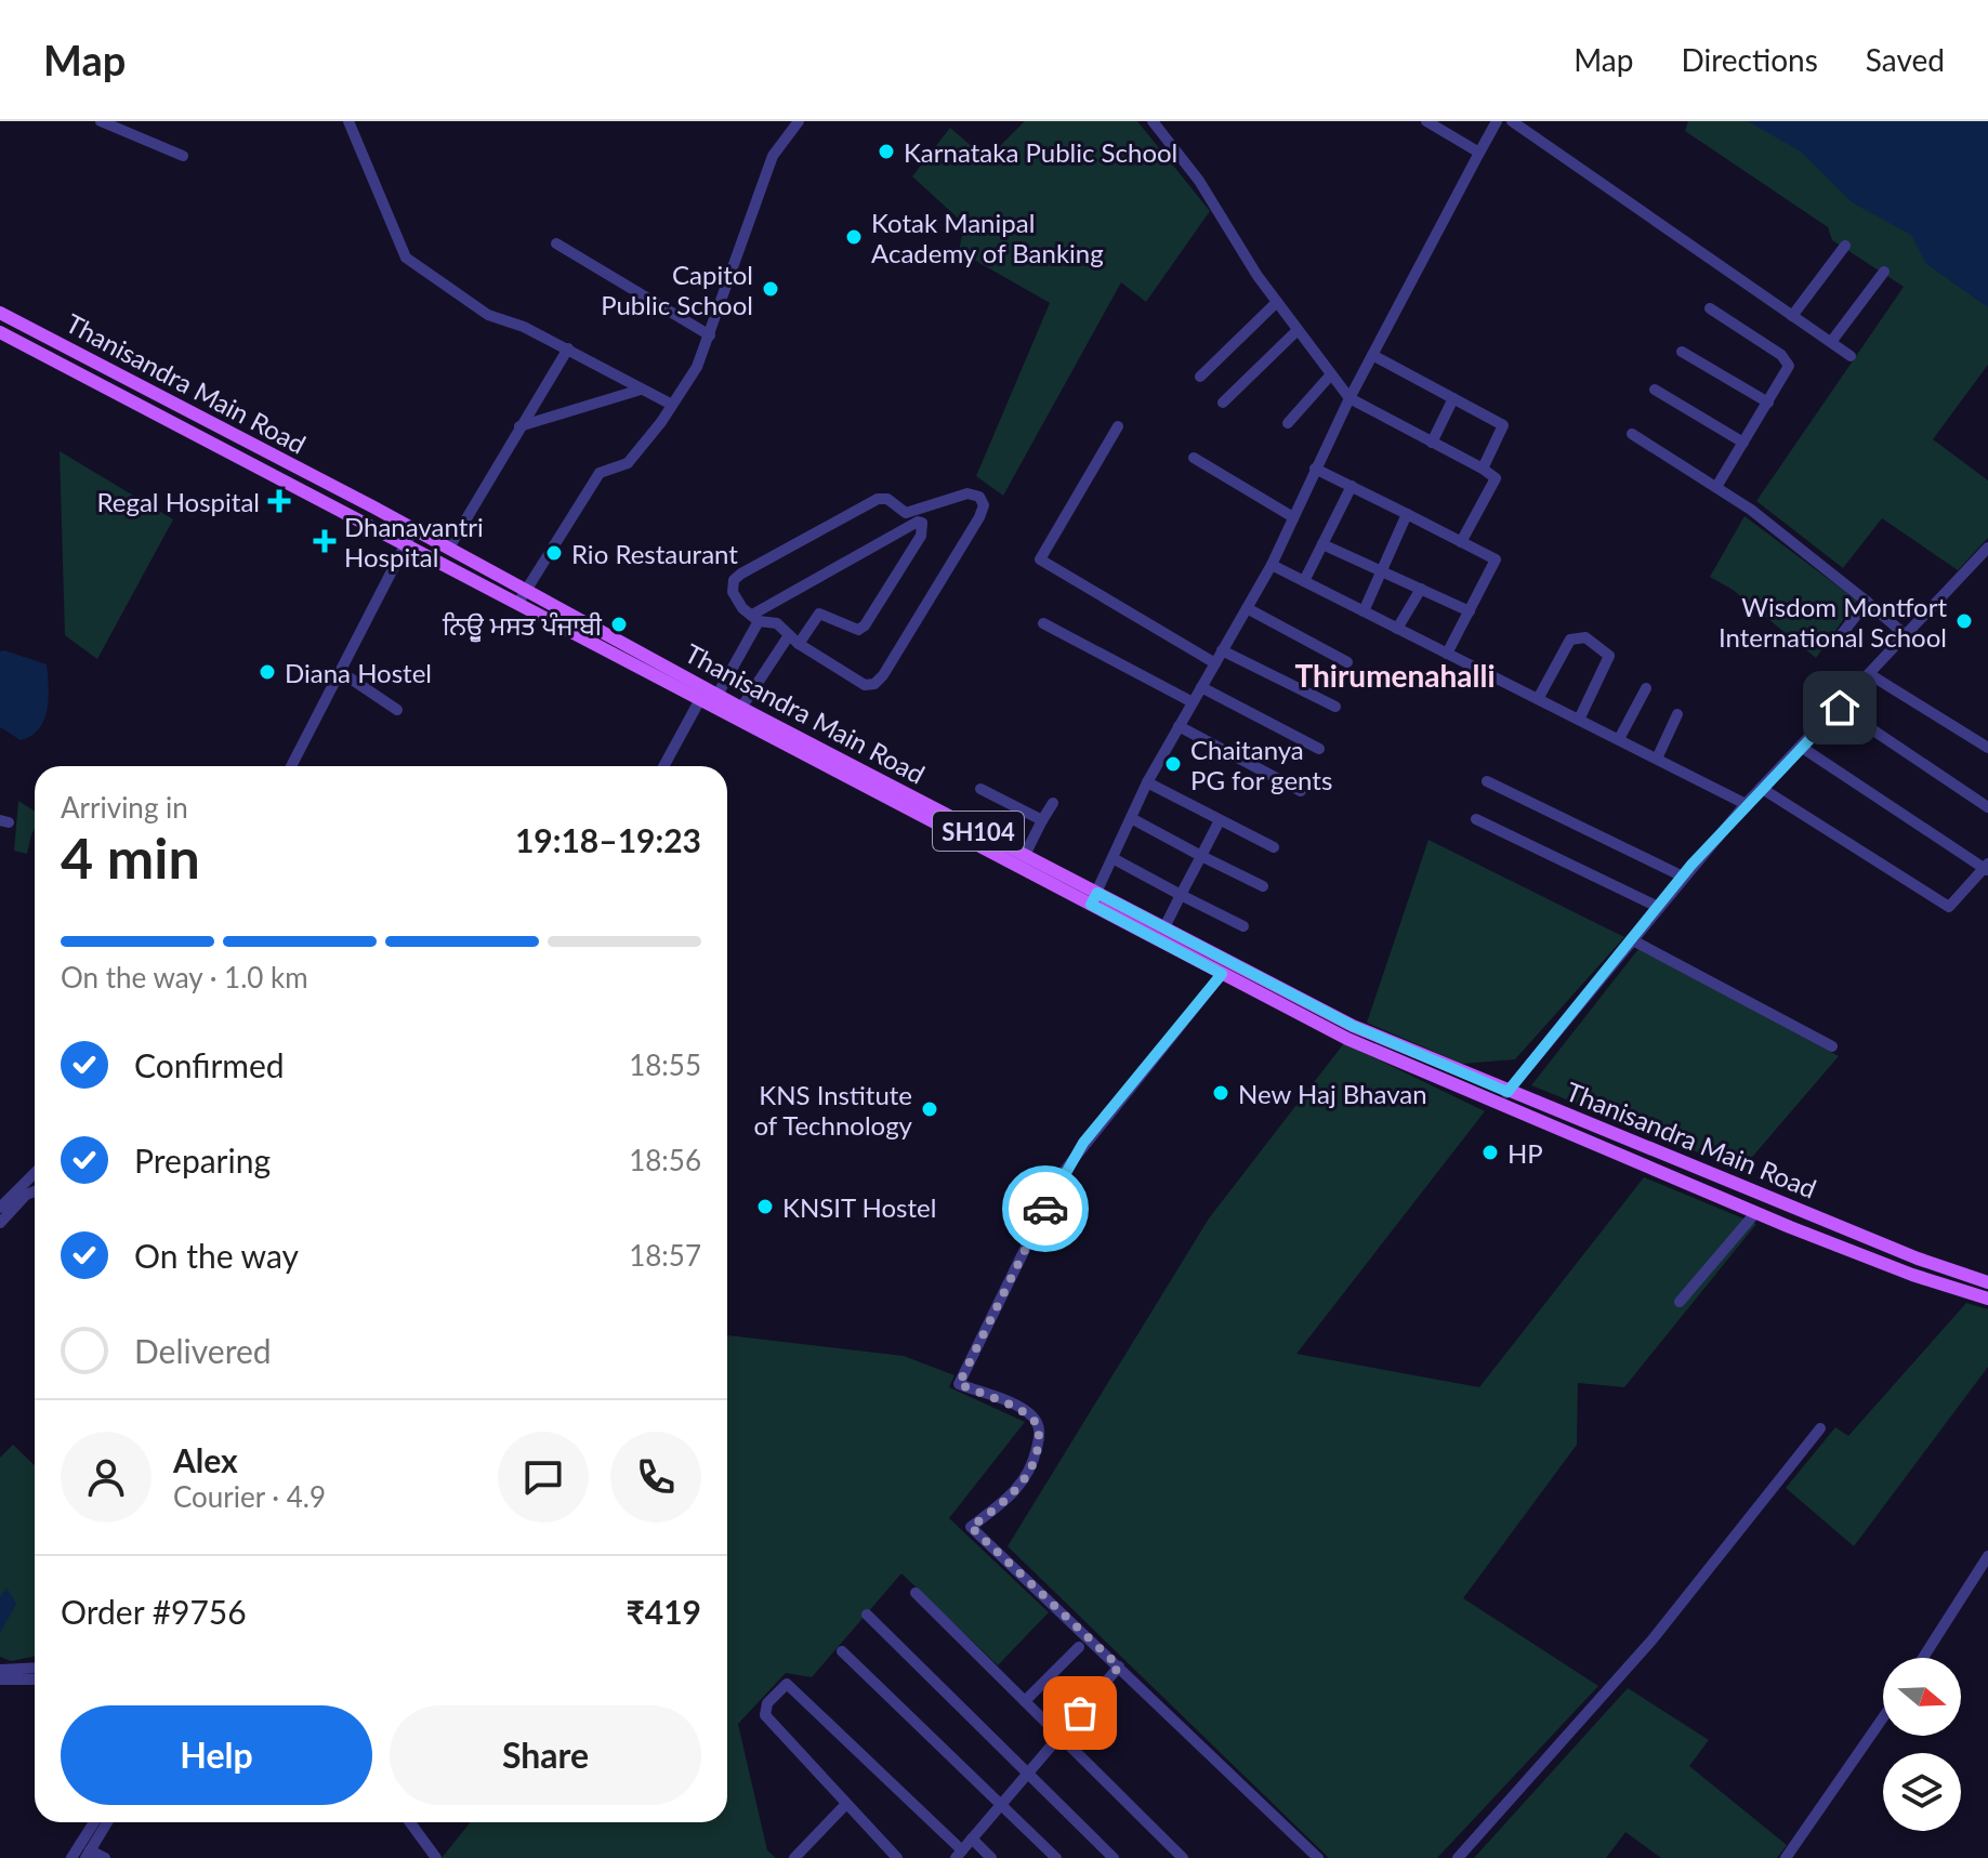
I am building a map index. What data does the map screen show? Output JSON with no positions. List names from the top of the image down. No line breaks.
{"streets":{"main road":["Thanisandra Main Road","SH104"]},"districts":["Thirumenahalli"],"places":{"other":["Karnataka Public School","Kotak Manipal Academy of Banking","Capitol Public School","Rio Restaurant","Wisdom Montfort International School","ਨਿਉੁੂ ਮਸਤ ਪੰਜਾਬੀ","Diana Hostel","Chaitanya PG for gents","New Haj Bhavan","KNS Institute of Technology","HP","KNSIT Hostel"],"health":["Regal Hospital","Dhanavantri Hospital"]},"north":"right","page":{"header":"Map","nav":["Map","Directions","Saved"],"heading":["4 min","Arriving in","19:18–19:23"],"panel":["Alex","Courier · 4.9","Order #9756","₹419"],"bar":"On the way · 1.0 km","list":[["Confirmed","18:55"],["Preparing","18:56"],["On the way","18:57"],"Delivered"],"buttons":["Help","Share"]}}
